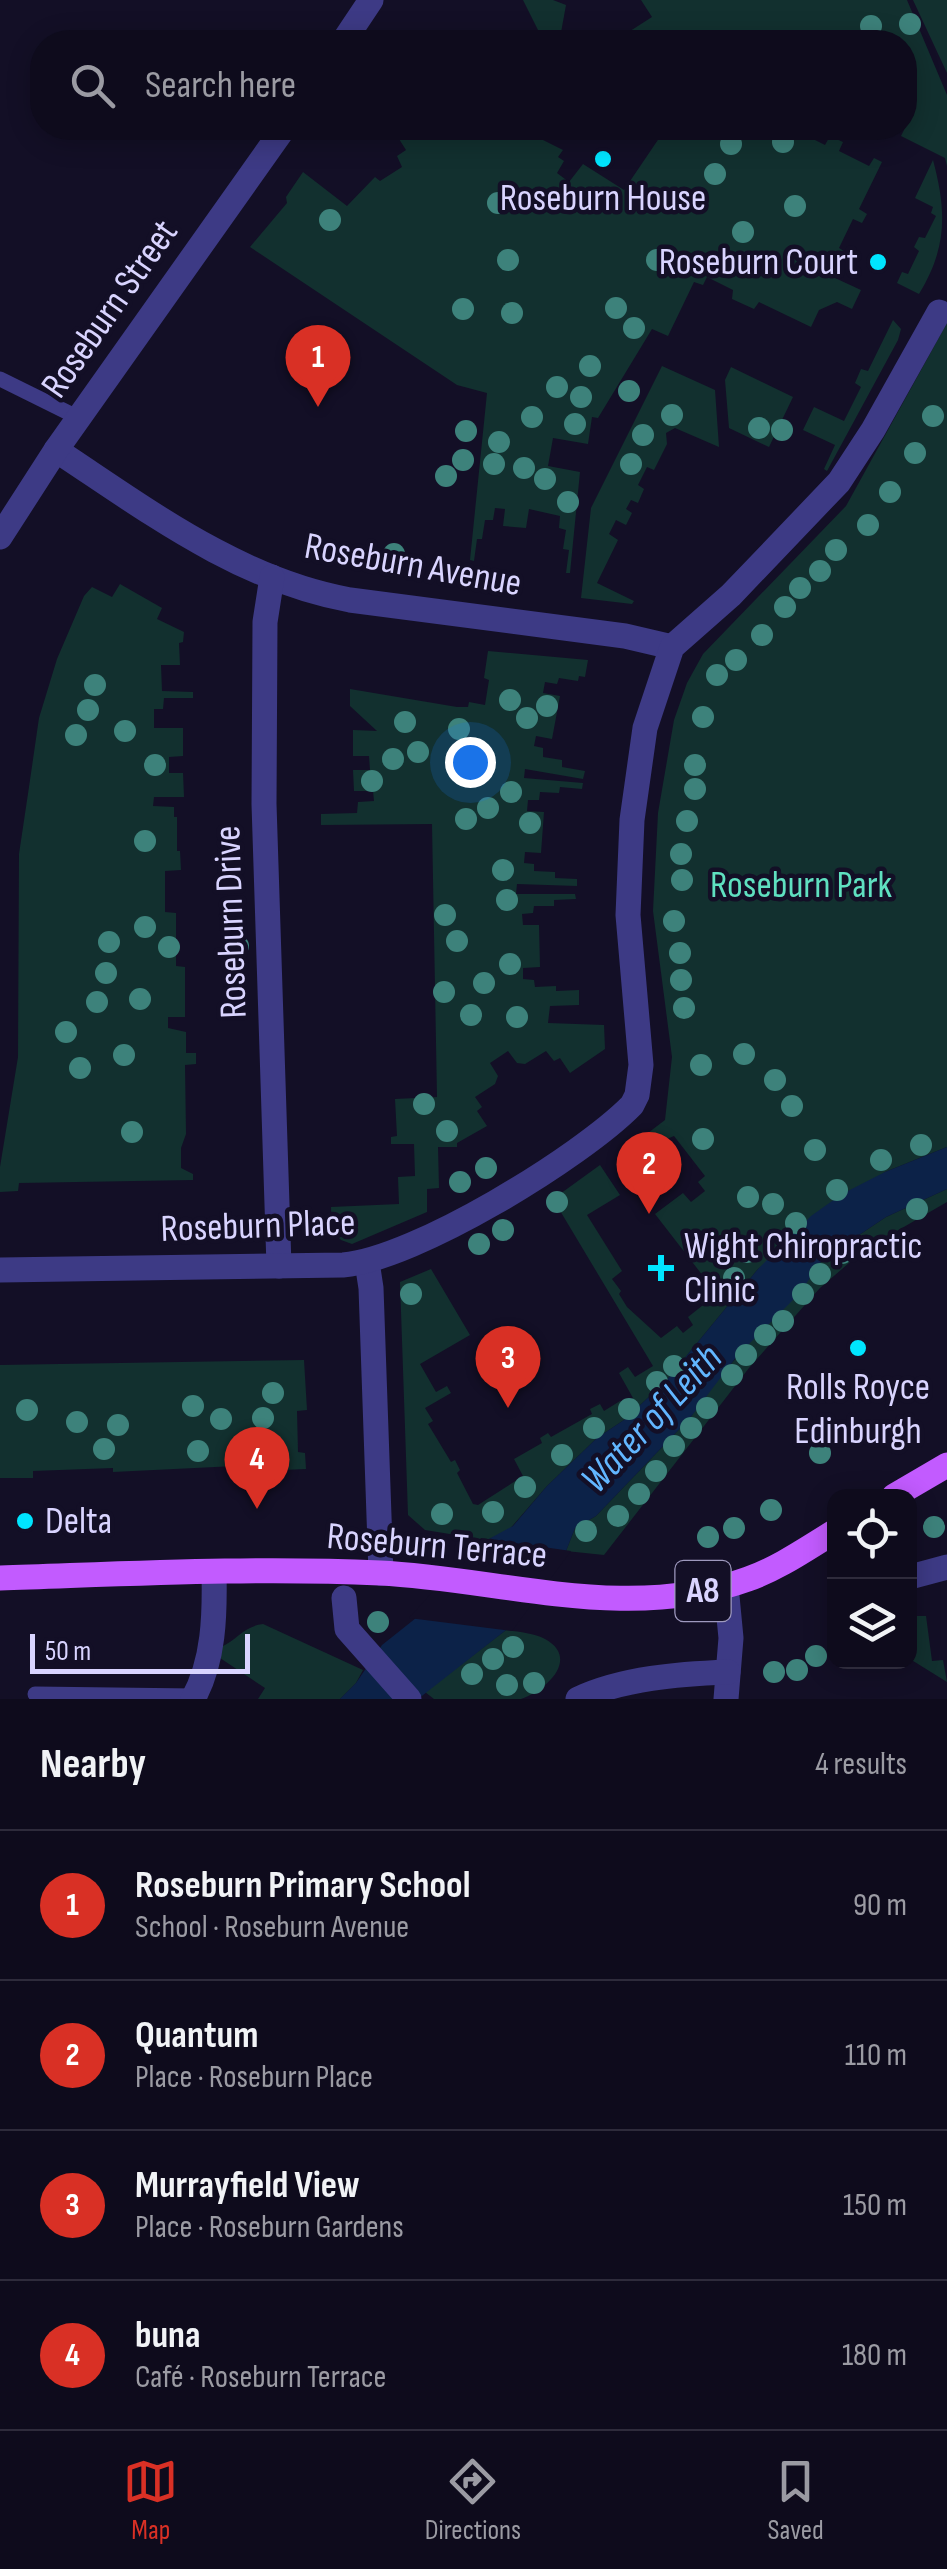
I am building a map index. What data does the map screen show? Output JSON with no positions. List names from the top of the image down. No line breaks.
{"streets":{"main road":["Roseburn Terrace","A8"],"street":["Roseburn Street","Roseburn Avenue","Roseburn Drive","Roseburn Place"]},"crossings":[["Roseburn Street","Roseburn Avenue"],["Roseburn Avenue","Roseburn Drive"],["Roseburn Avenue","Roseburn Place"],["Roseburn Drive","Roseburn Place"],["Roseburn Terrace","A8"]],"water":["Water of Leith"],"parks":["Roseburn Park"],"places":{"other":["Roseburn House","Roseburn Court","Rolls Royce Edinburgh","Delta"],"health":["Wight Chiropractic Clinic"]},"scale_bar":"50 m","page":{"search":"Search here","pins":["1","2","3","4"],"scale":"50 m","heading":["Nearby","4 results"],"list":[{"mark":"1","name":"Roseburn Primary School","note":"School · Roseburn Avenue","value":"90 m"},{"mark":"2","name":"Quantum","note":"Place · Roseburn Place","value":"110 m"},{"mark":"3","name":"Murrayfield View","note":"Place · Roseburn Gardens","value":"150 m"},{"mark":"4","name":"buna","note":"Café · Roseburn Terrace","value":"180 m"}],"nav":["Map","Directions","Saved"]}}
